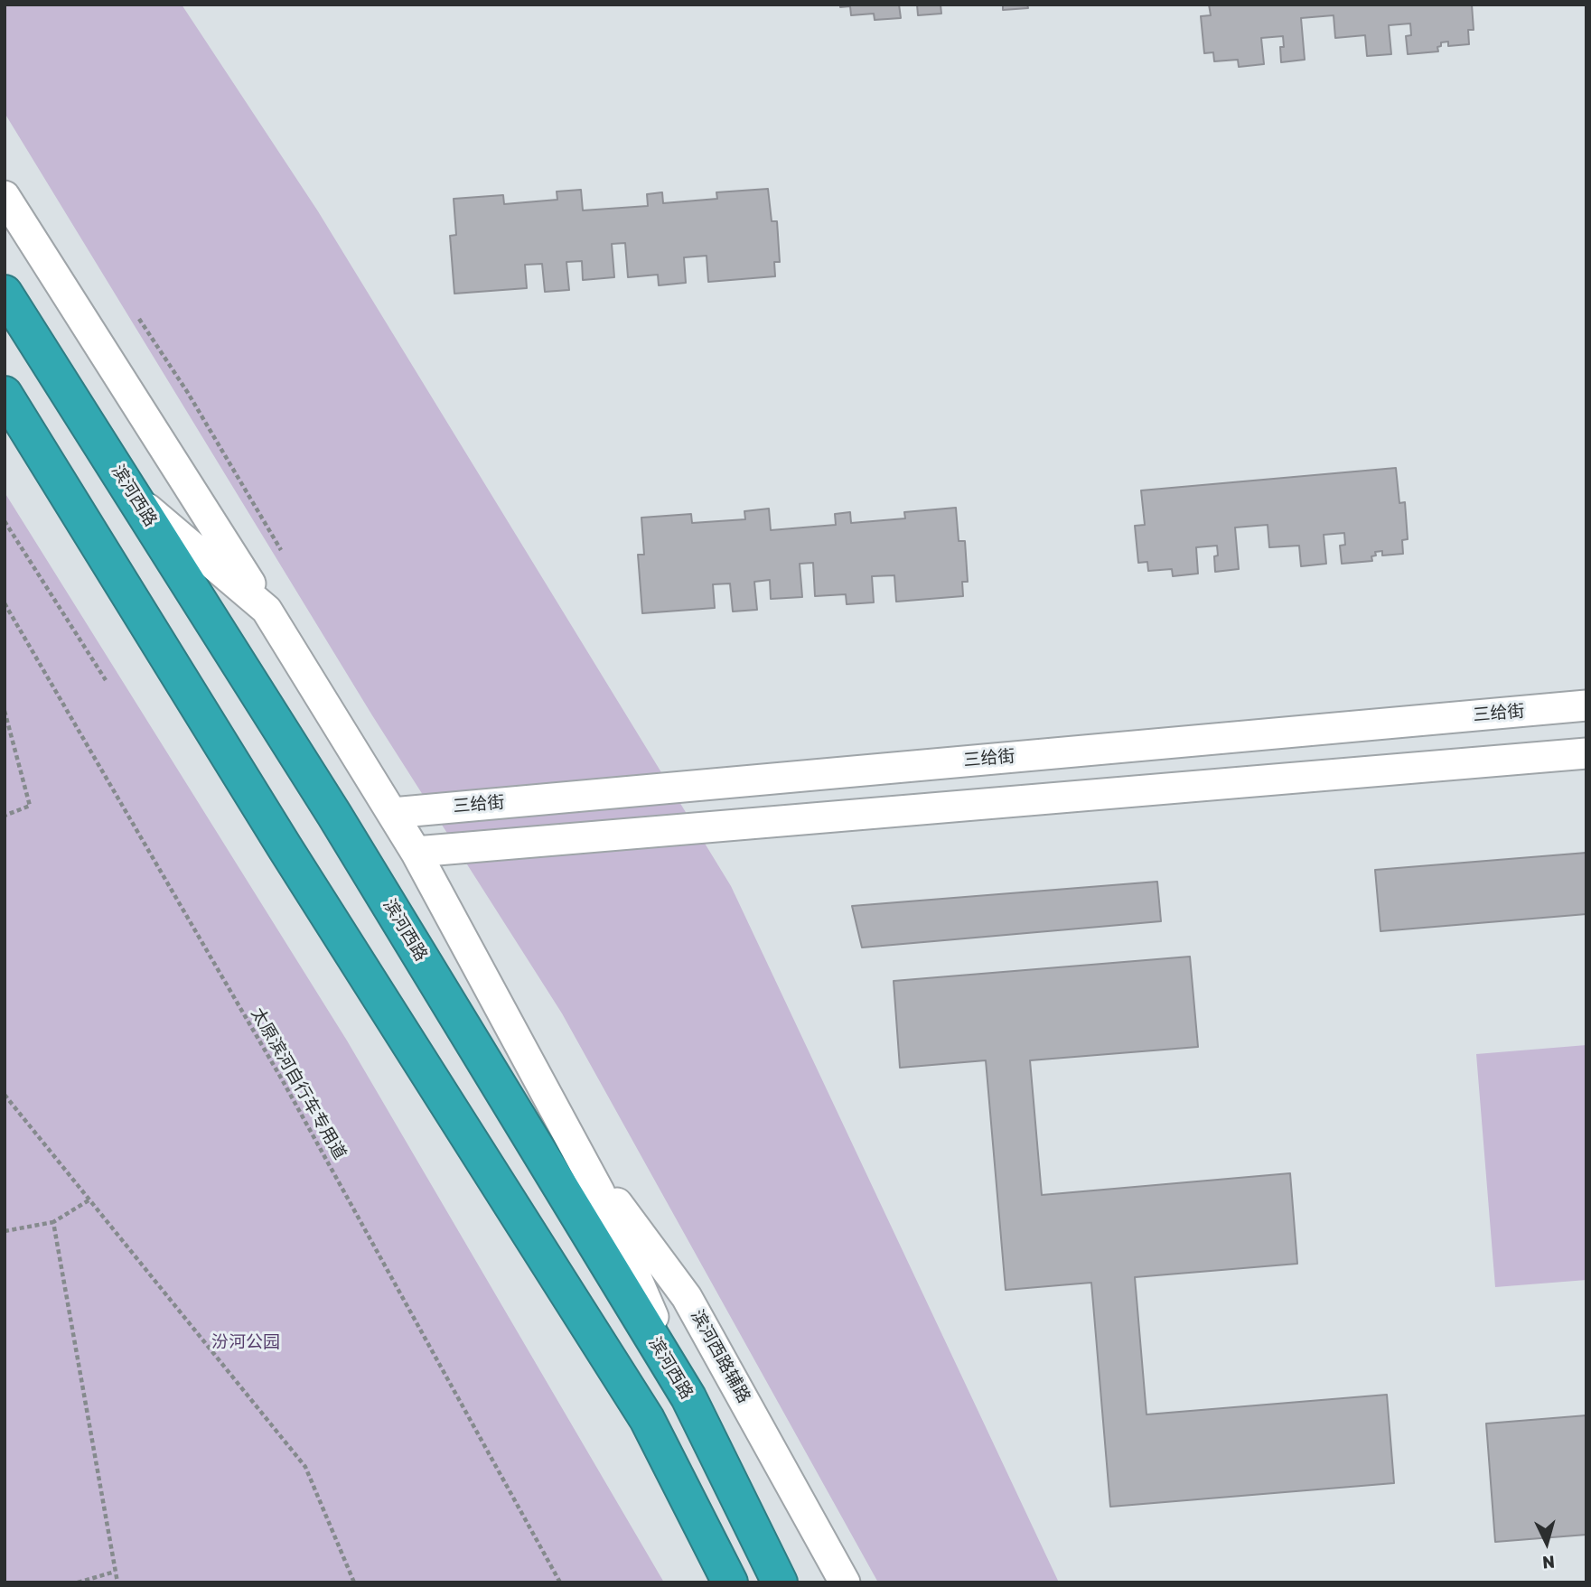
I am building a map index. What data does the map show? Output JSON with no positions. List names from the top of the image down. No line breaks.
{"streets":{"highway":["滨河西路"],"street":["三给街","滨河西路辅路"],"path":["太原滨河自行车专用道"]},"parks":["汾河公园"],"north":"bottom"}
